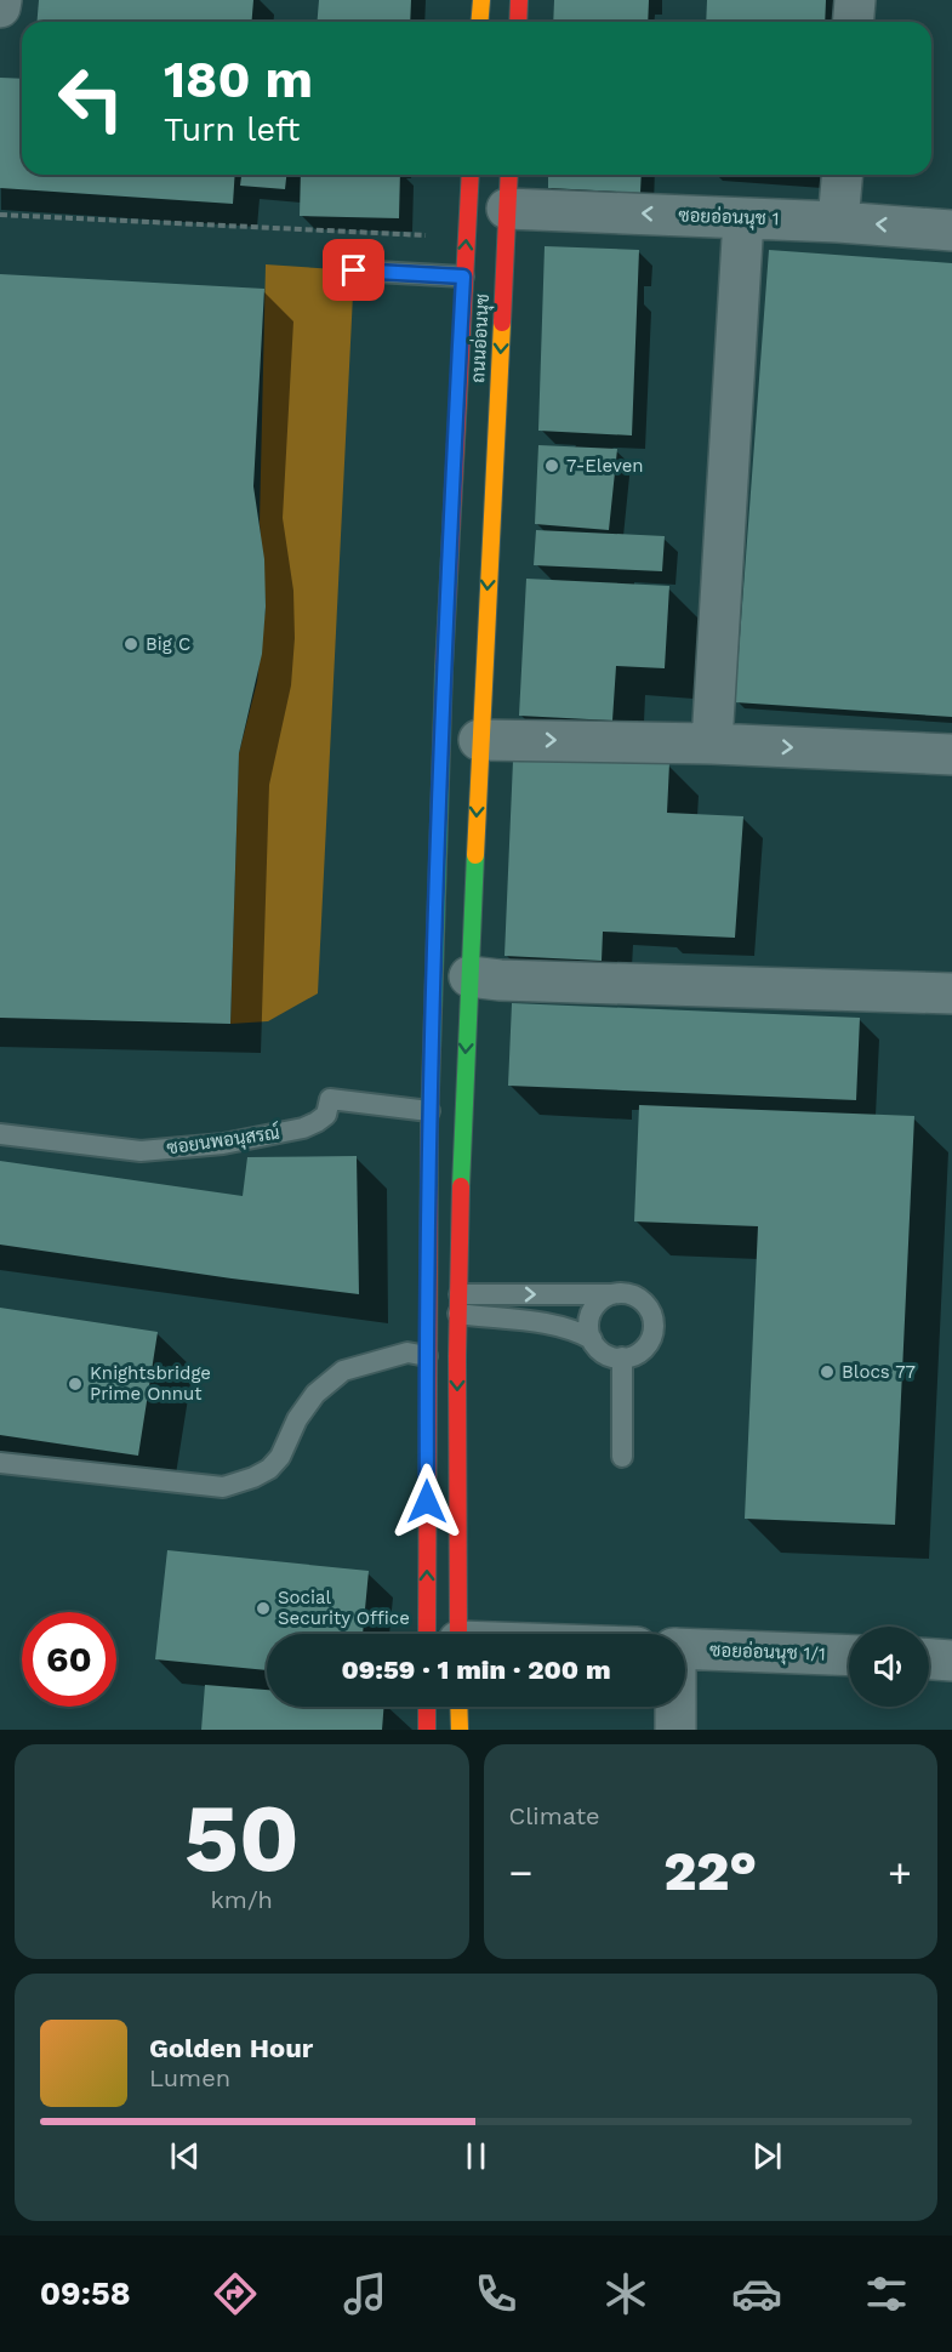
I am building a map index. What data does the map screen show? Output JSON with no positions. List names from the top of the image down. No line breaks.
{"streets":{"main road":["ถนนอ่อนนุช"],"street":["ซอยอ่อนนุช 1","ซอยอ่อนนุช 1/1"],"lane":["ซอยนพอนุสรณ์"]},"crossings":[["ซอยอ่อนนุช 1","ถนนอ่อนนุช"],["ถนนอ่อนนุช","ซอยนพอนุสรณ์"]],"one_way":["ซอยอ่อนนุช 1"],"places":["7-Eleven","Big C","Blocs 77","Knightsbridge Prime Onnut","Social Security Office"],"page":{"turn":["180 m","Turn left"],"limit":"60","trip":"09:59 · 1 min · 200 m","tile":[["50","km/h"],"Climate"],"heat":["−","22°","+"],"song":["Golden Hour","Lumen"],"tabs":"09:58"}}
